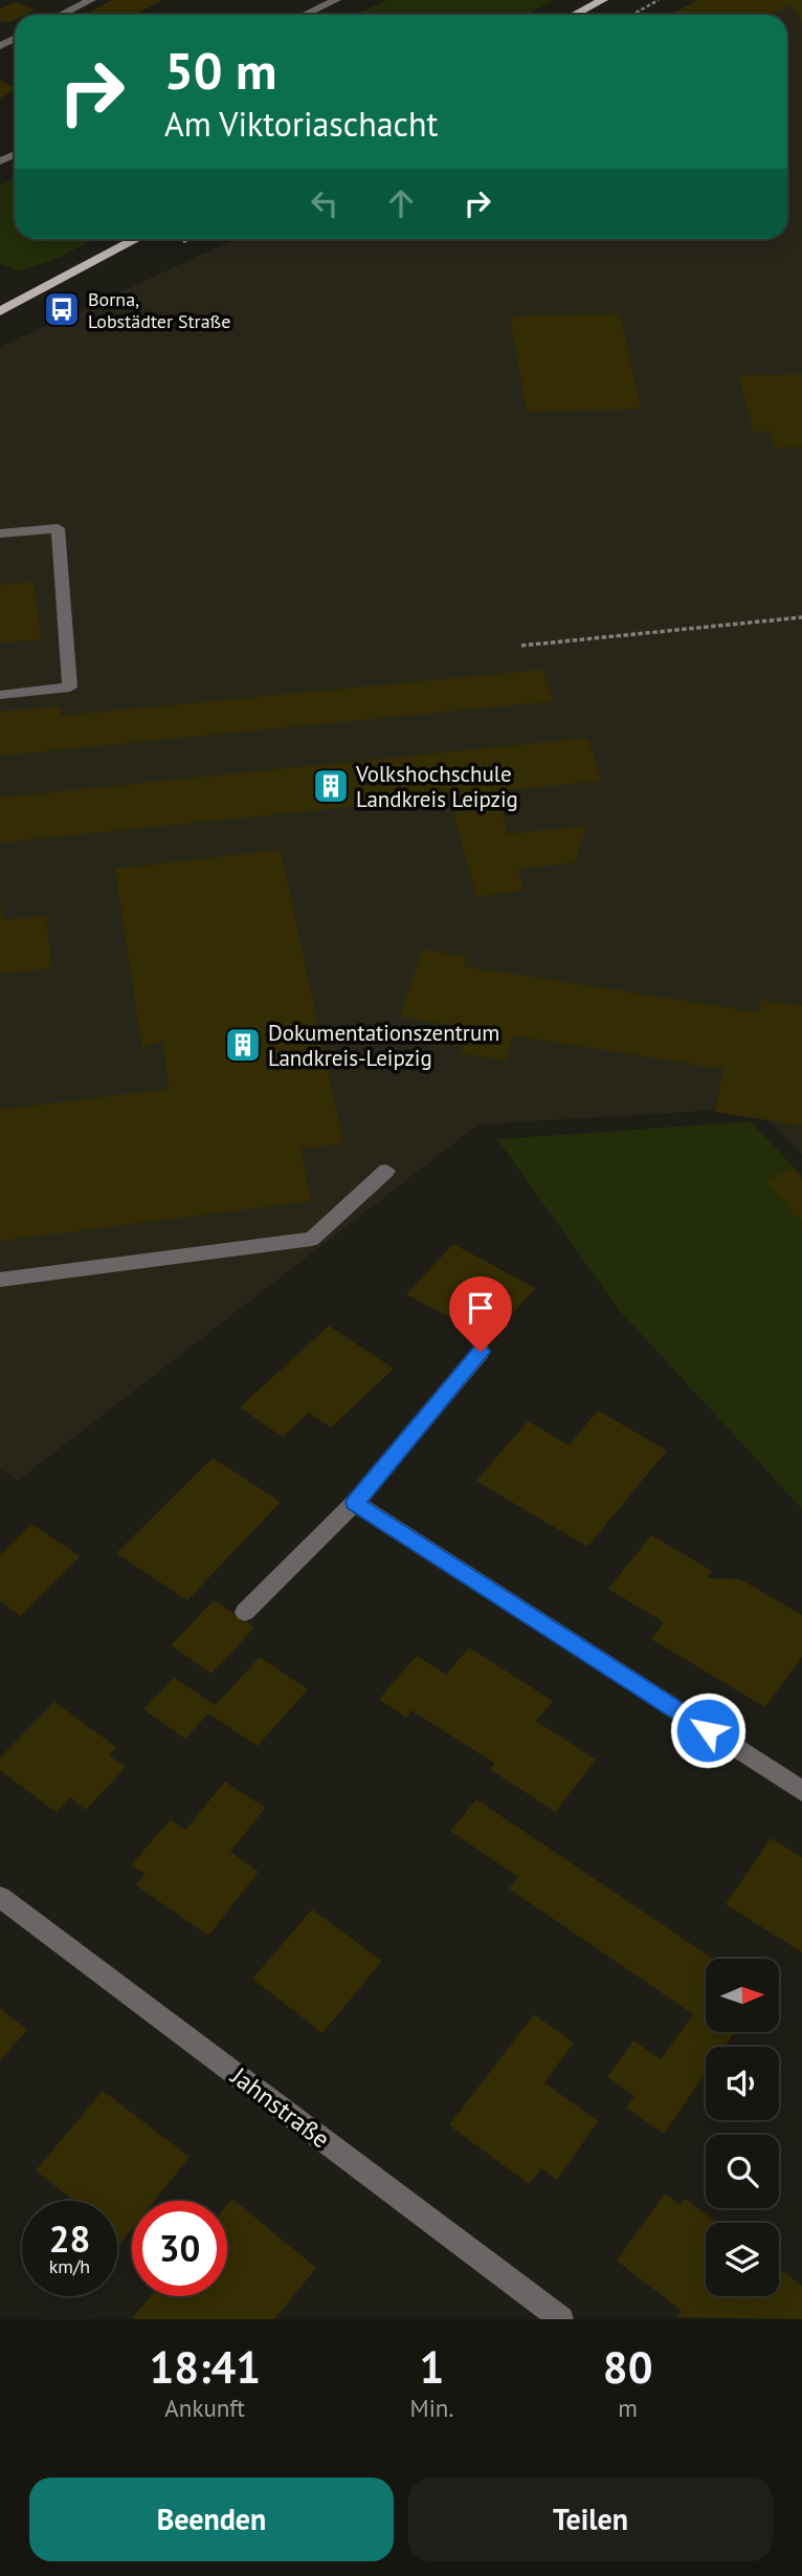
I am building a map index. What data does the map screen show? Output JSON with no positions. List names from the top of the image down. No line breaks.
{"streets":{"street":["Jahnstraße"]},"places":{"bus stop":["Borna, Lobstädter Straße"],"building":["Volkshochschule Landkreis Leipzig","Dokumentationszentrum Landkreis-Leipzig"]},"north":"right","page":{"turn":["50 m","Am Viktoriaschacht"],"speed":"28 km/h","limit":"30","eta":["18:41","Ankunft","1","Min.","80","m"],"buttons":["Beenden","Teilen"]}}
